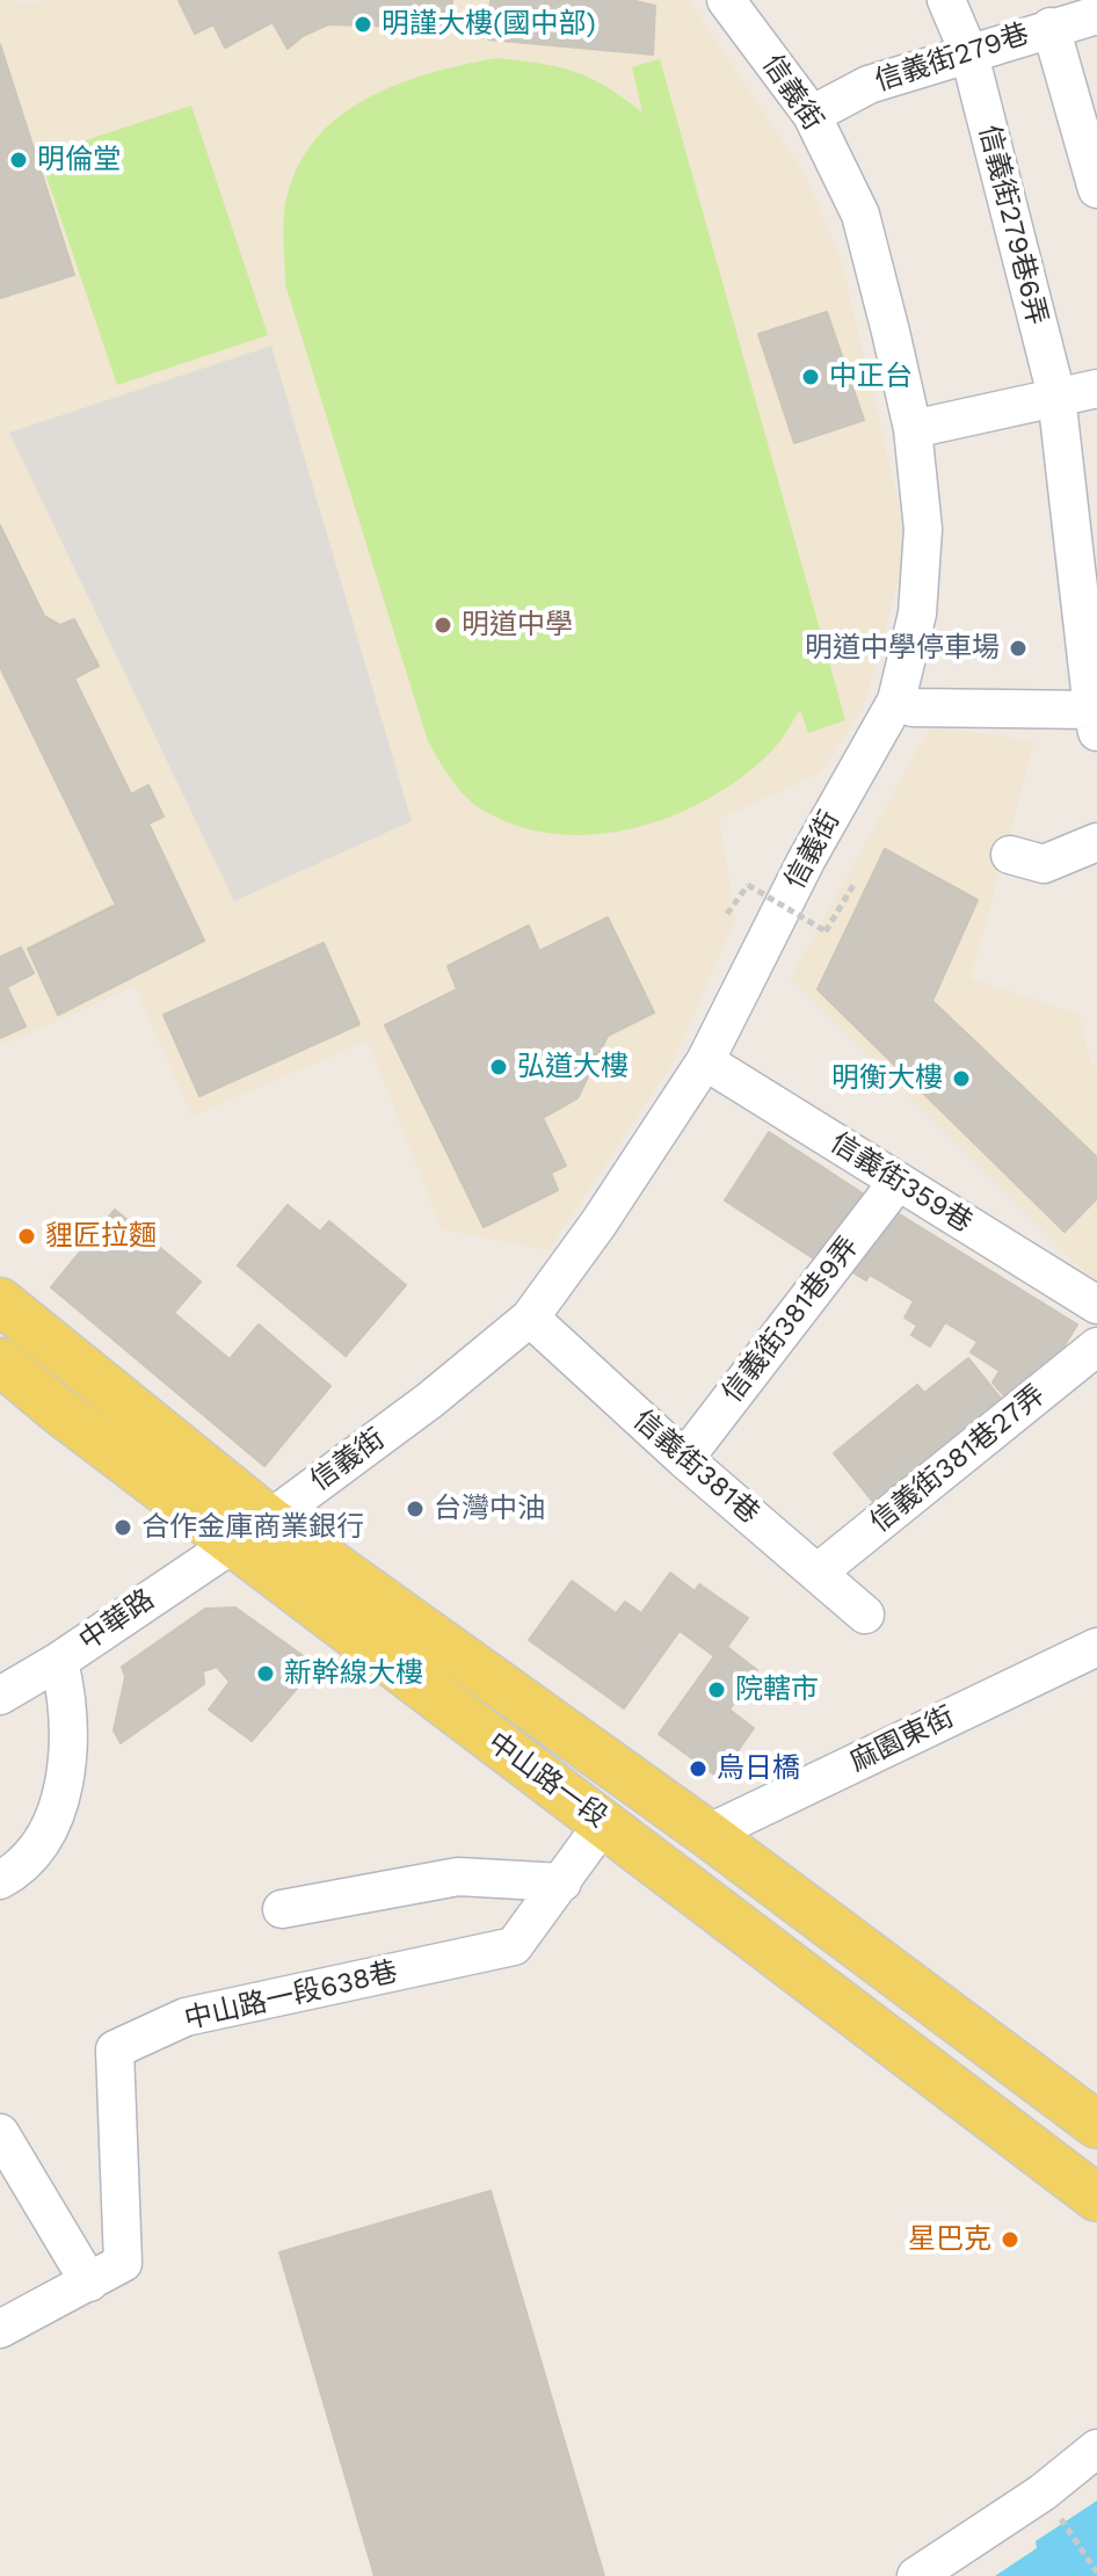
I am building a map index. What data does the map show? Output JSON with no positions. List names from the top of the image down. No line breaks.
{"streets":{"main road":["中山路一段"],"street":["信義街279巷","信義街","信義街279巷6弄","信義街359巷","信義街381巷9弄","信義街381巷27弄","信義街381巷","中華路","麻園東街","中山路一段638巷"]},"crossings":[["信義街279巷","信義街"],["信義街279巷","信義街279巷6弄"],["信義街","信義街359巷"],["信義街","信義街381巷"],["信義街","中華路"],["信義街","中山路一段"],["信義街359巷","信義街381巷9弄"],["信義街381巷9弄","信義街381巷"],["信義街381巷27弄","信義街381巷"],["中華路","中山路一段"],["麻園東街","中山路一段"],["中山路一段","中山路一段638巷"]],"places":["明謹大樓(國中部)","明倫堂","中正台","明道中學","明道中學停車場","弘道大樓","明衡大樓","貍匠拉麵","台灣中油","合作金庫商業銀行","新幹線大樓","院轄市","烏日橋","星巴克"]}
